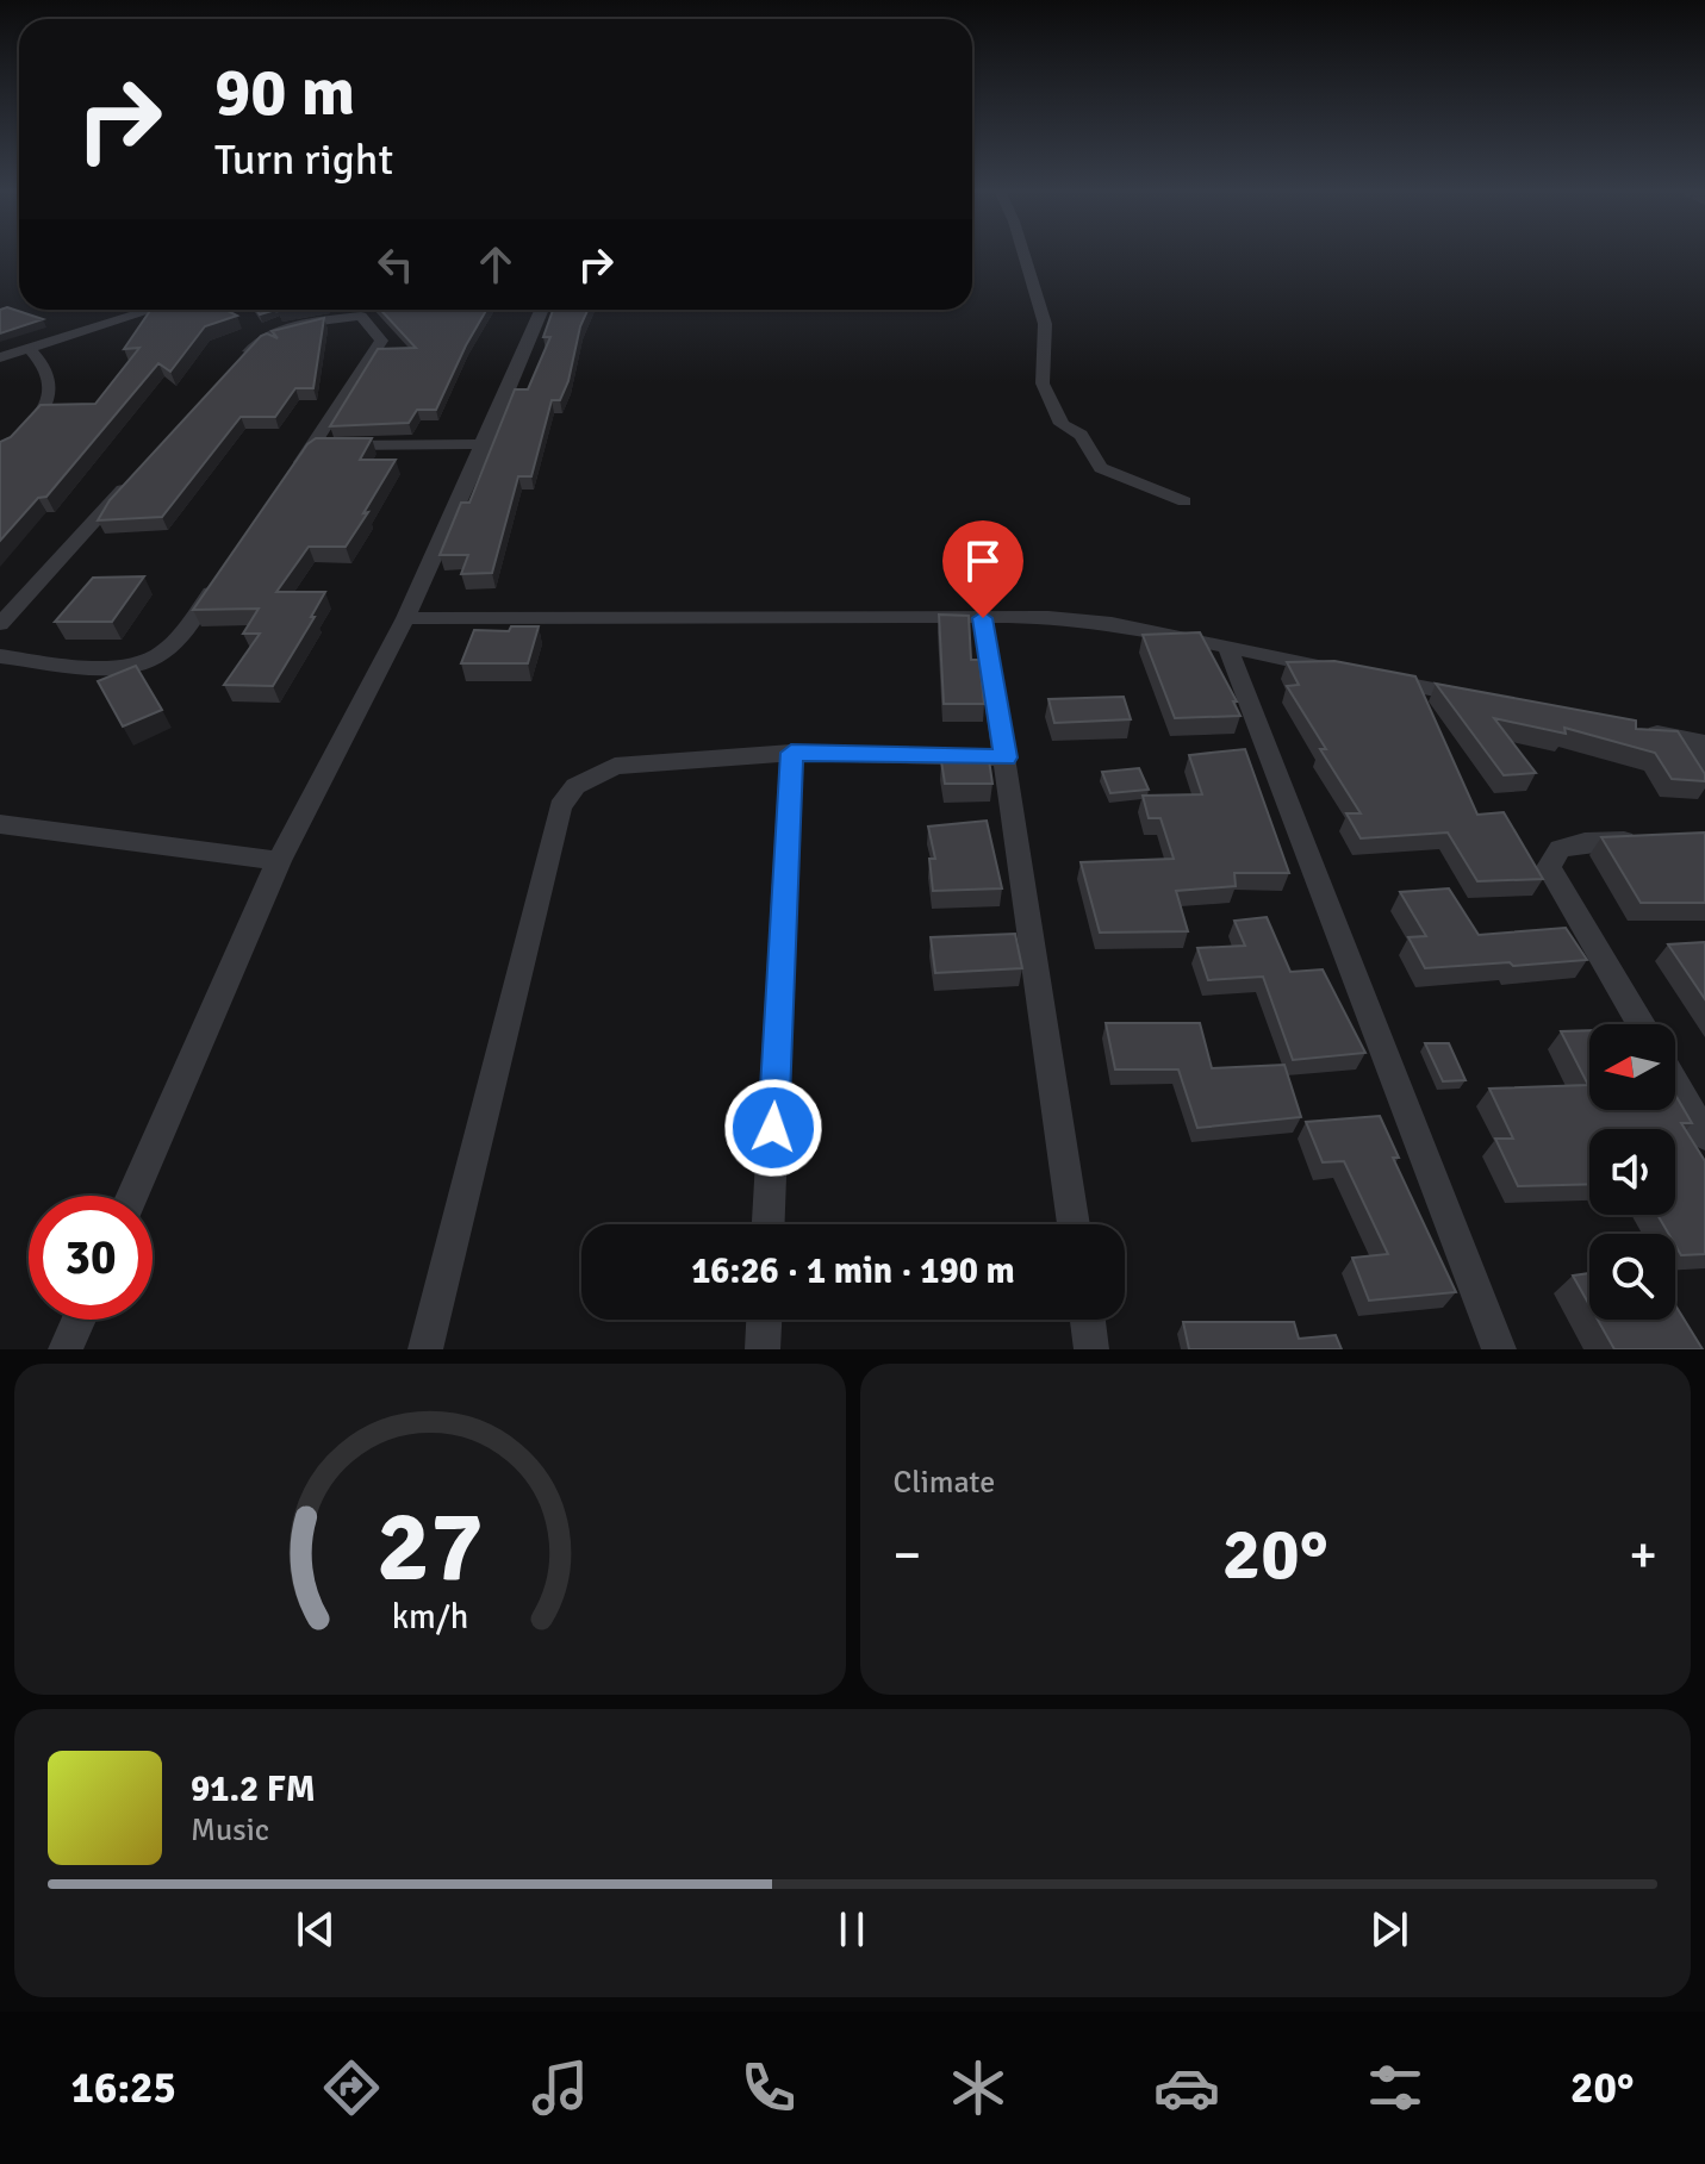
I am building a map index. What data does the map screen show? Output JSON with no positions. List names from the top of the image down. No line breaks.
{"north":"left","page":{"turn":["90 m","Turn right"],"limit":"30","trip":"16:26 · 1 min · 190 m","tile":"Climate","heat":["−","20°","+"],"song":["91.2 FM","Music"],"tabs":["16:25","20°"],"gauge":["27","km/h"]}}
